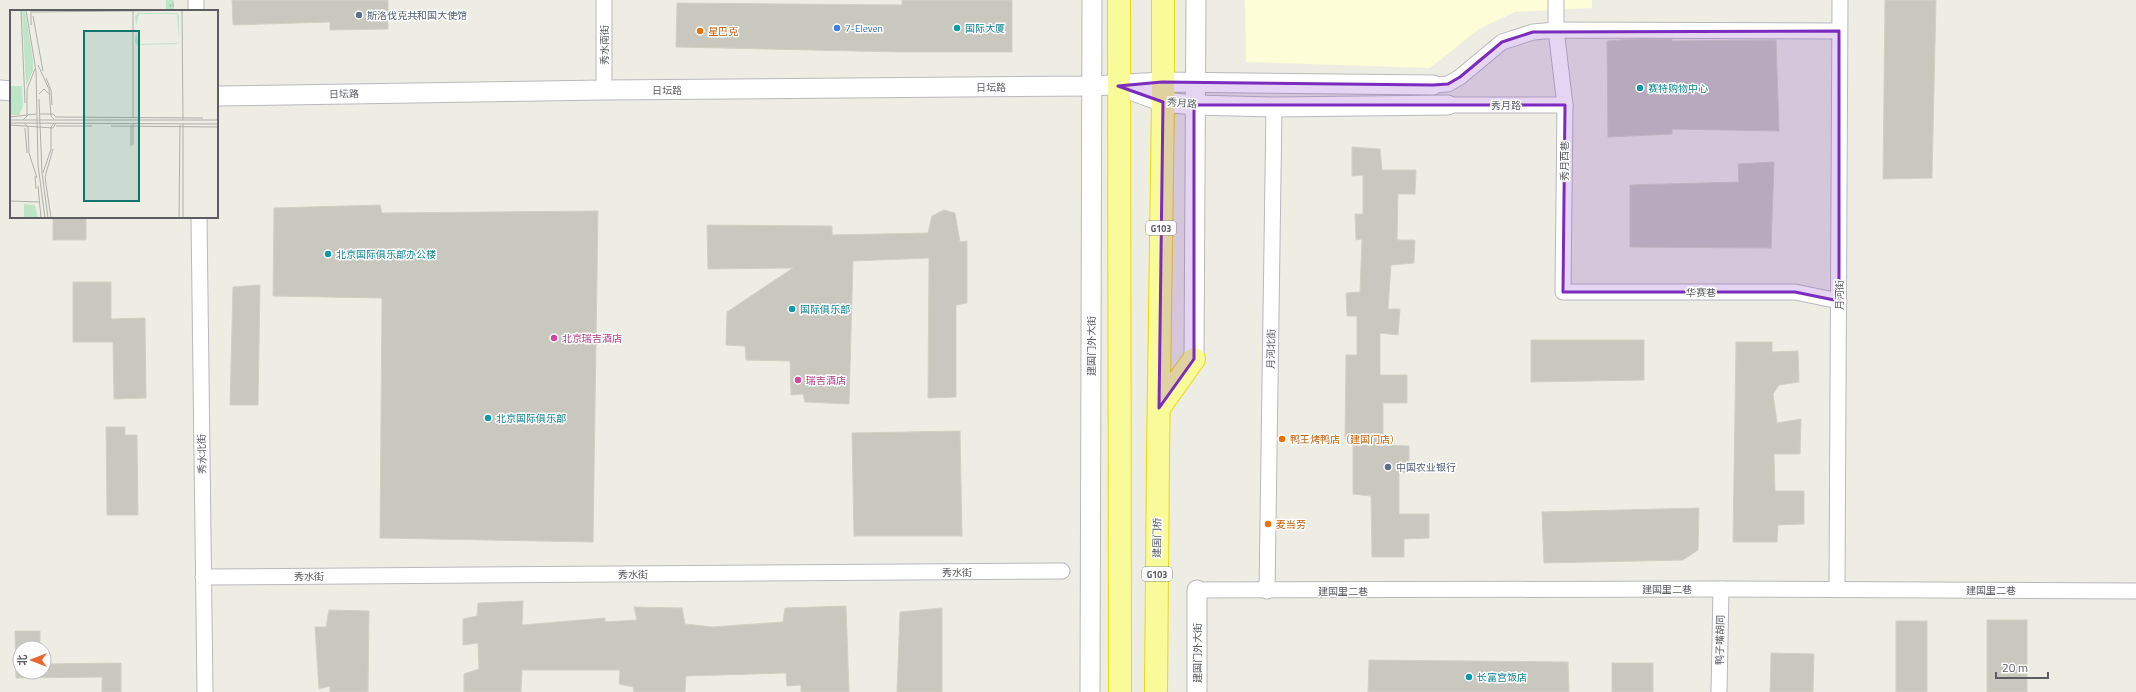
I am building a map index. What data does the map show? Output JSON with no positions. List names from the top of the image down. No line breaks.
{"streets":{"highway":["G103","建国门桥"],"street":["秀水南街","日坛路","秀月路","秀月西巷","华赛巷","月河街","建国门外大街","月河北街","秀水北街","秀水街","建国里二巷","鸭子嘴胡同"]},"crossings":[["秀水南街","日坛路"],["日坛路","秀月路"],["日坛路","建国门外大街"],["秀月路","秀月西巷"],["秀月路","G103"],["秀月路","月河北街"],["秀月西巷","华赛巷"],["G103","建国门桥"],["华赛巷","月河街"],["月河街","建国里二巷"],["建国门外大街","建国里二巷"],["月河北街","建国里二巷"],["秀水北街","秀水街"],["建国里二巷","鸭子嘴胡同"]],"places":["斯洛伐克共和国大使馆","7-Eleven","国际大厦","星巴克","赛特购物中心","北京国际俱乐部办公楼","国际俱乐部","北京瑞吉酒店","瑞吉酒店","北京国际俱乐部","鸭王烤鸭店（建国门店）","中国农业银行","麦当劳","长富宫饭店"],"scale_bar":"20 m","north":"left"}
